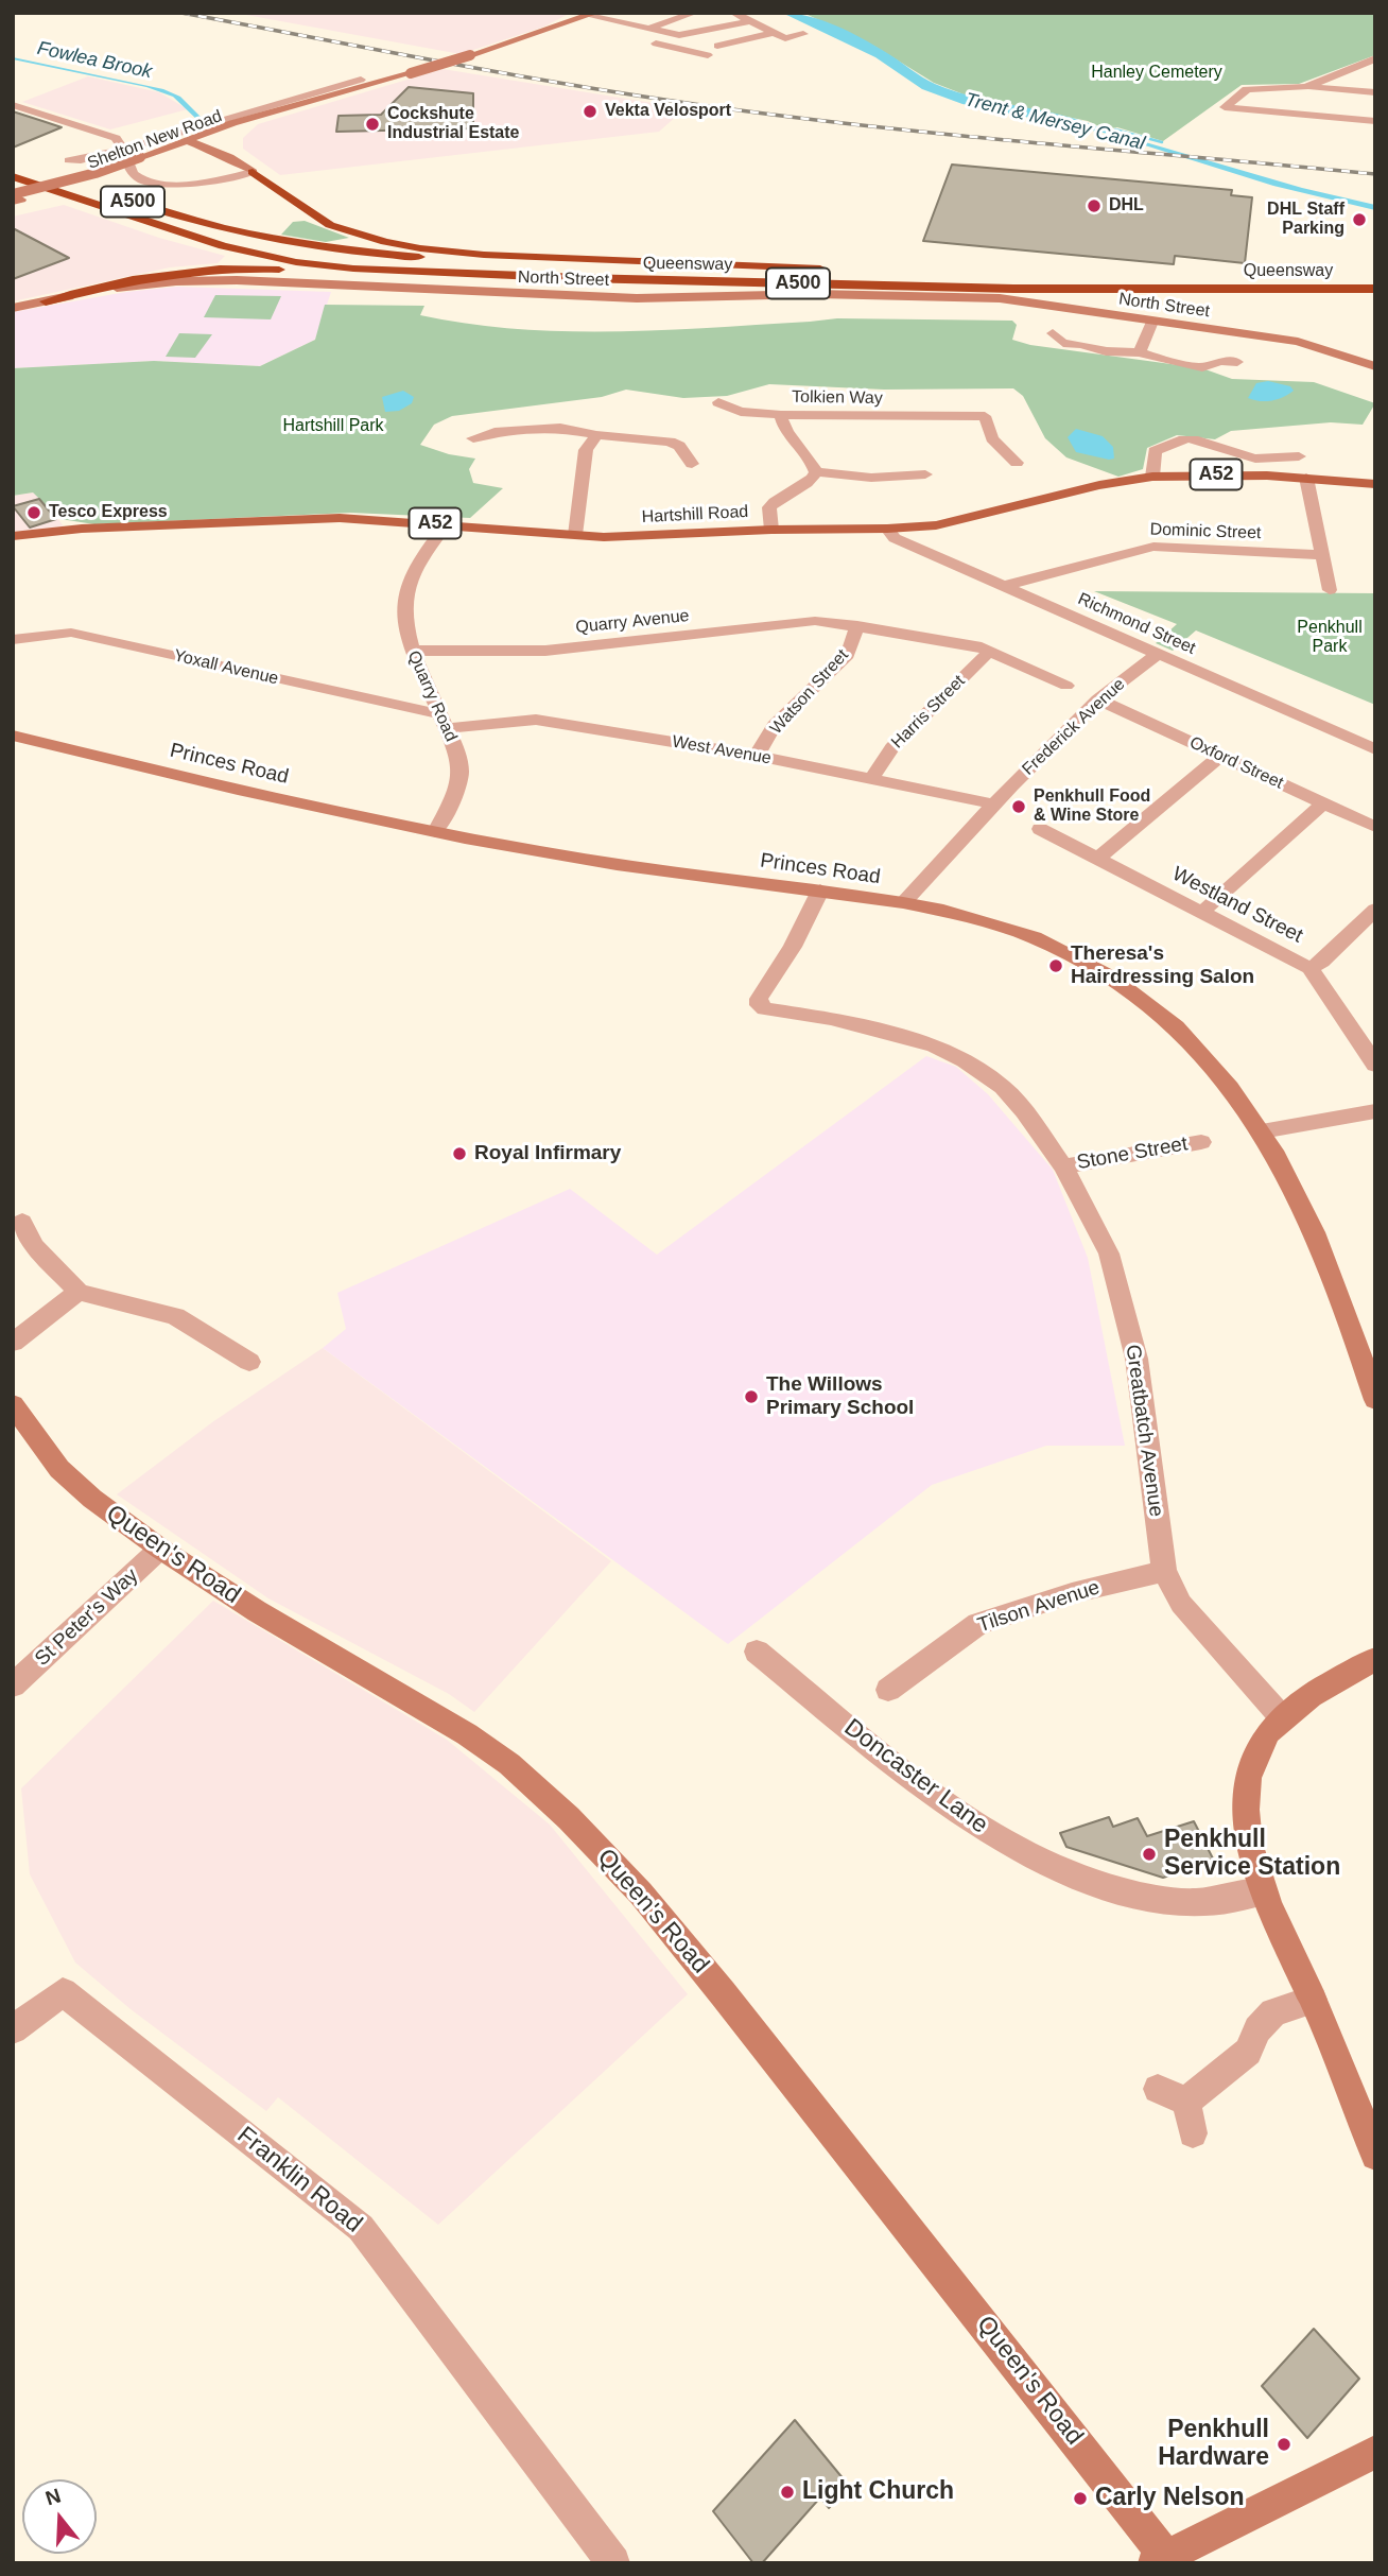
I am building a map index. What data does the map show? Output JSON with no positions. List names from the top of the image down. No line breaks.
{"streets":{"highway":["A500","Queensway"],"main road":["A52","Hartshill Road"],"street":["Shelton New Road","North Street","Tolkien Way","Dominic Street","Quarry Avenue","Richmond Street","Yoxall Avenue","Watson Street","Quarry Road","Harris Street","Frederick Avenue","West Avenue","Oxford Street","Princes Road","Westland Street","Stone Street","Greatbatch Avenue","Queen's Road","Tilson Avenue","St Peter's Way","Doncaster Lane","Franklin Road"]},"crossings":[["Hartshill Road","Richmond Street"],["Hartshill Road","Quarry Road"],["Dominic Street","Richmond Street"],["Quarry Avenue","Watson Street"],["Quarry Avenue","Quarry Road"],["Richmond Street","Frederick Avenue"],["Yoxall Avenue","Quarry Road"],["Yoxall Avenue","West Avenue"],["Watson Street","West Avenue"],["Quarry Road","West Avenue"],["Quarry Road","Princes Road"],["Harris Street","West Avenue"],["Frederick Avenue","West Avenue"],["Frederick Avenue","Oxford Street"],["Frederick Avenue","Princes Road"],["Princes Road","Greatbatch Avenue"],["Stone Street","Greatbatch Avenue"],["Greatbatch Avenue","Tilson Avenue"],["Queen's Road","St Peter's Way"]],"water":["Fowlea Brook","Trent & Mersey Canal"],"parks":["Hanley Cemetery","Hartshill Park","Penkhull Park"],"places":["Vekta Velosport","Cockshute Industrial Estate","DHL","DHL Staff Parking","Tesco Express","Penkhull Food & Wine Store","Theresa's Hairdressing Salon","Royal Infirmary","The Willows Primary School","Penkhull Service Station","Penkhull Hardware","Light Church","Carly Nelson"],"north":"top"}
